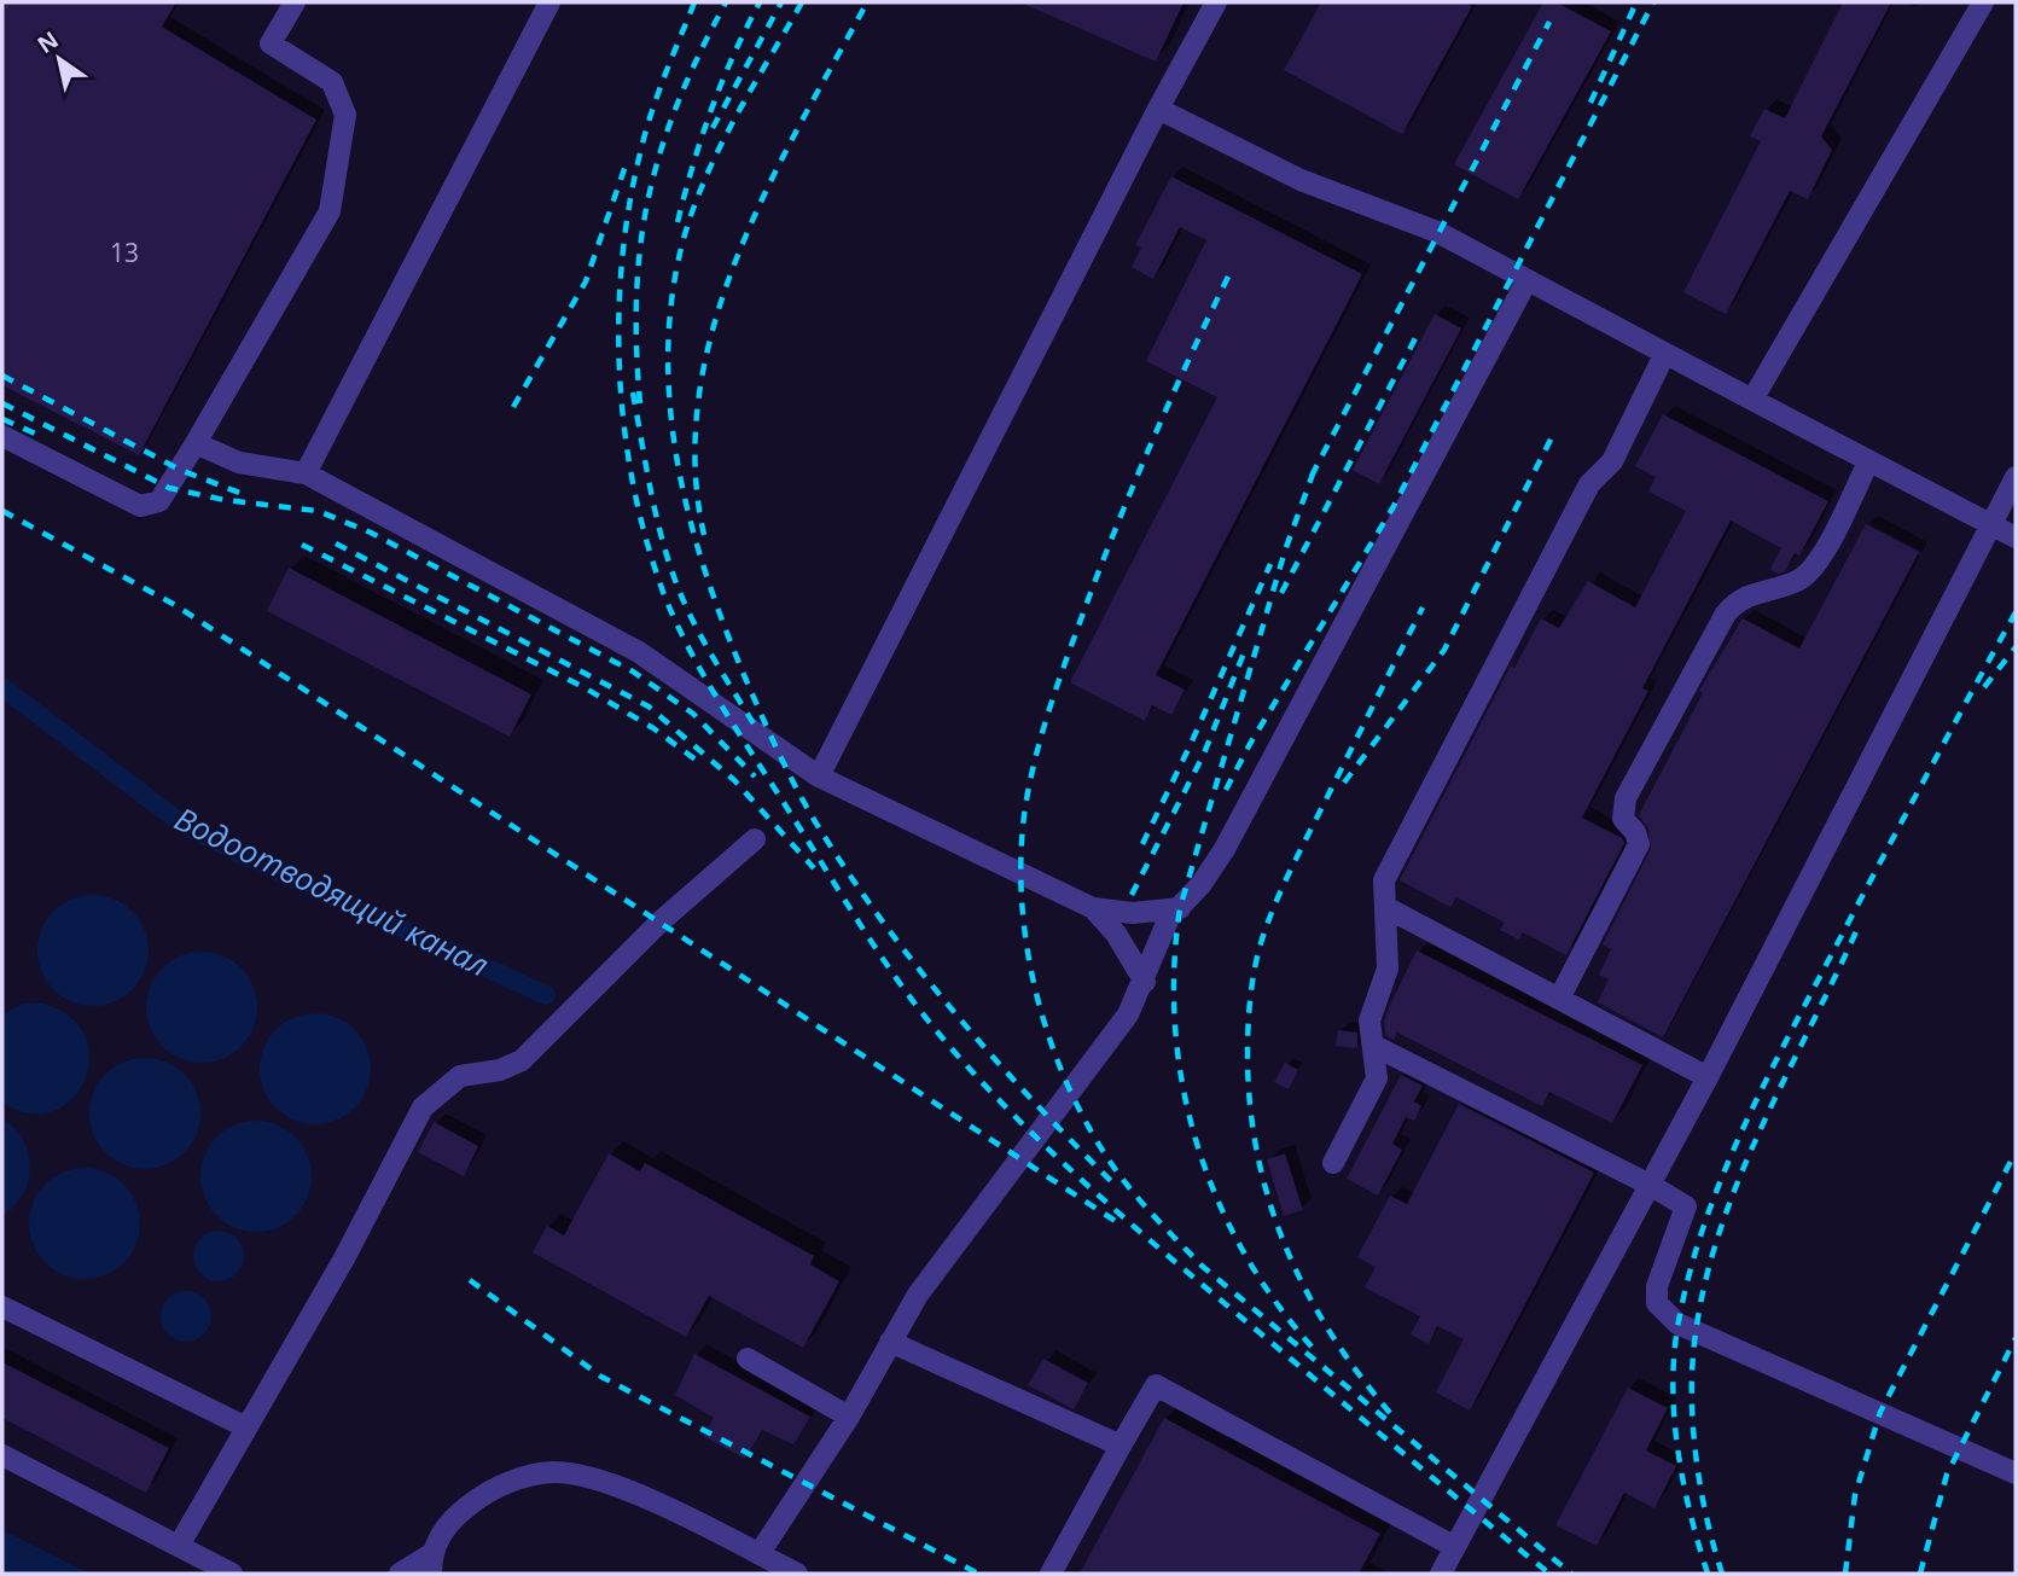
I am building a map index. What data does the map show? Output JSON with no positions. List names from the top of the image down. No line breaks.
{"water":["Водоотводящий канал"],"house_numbers":["13"],"north":"top left"}
